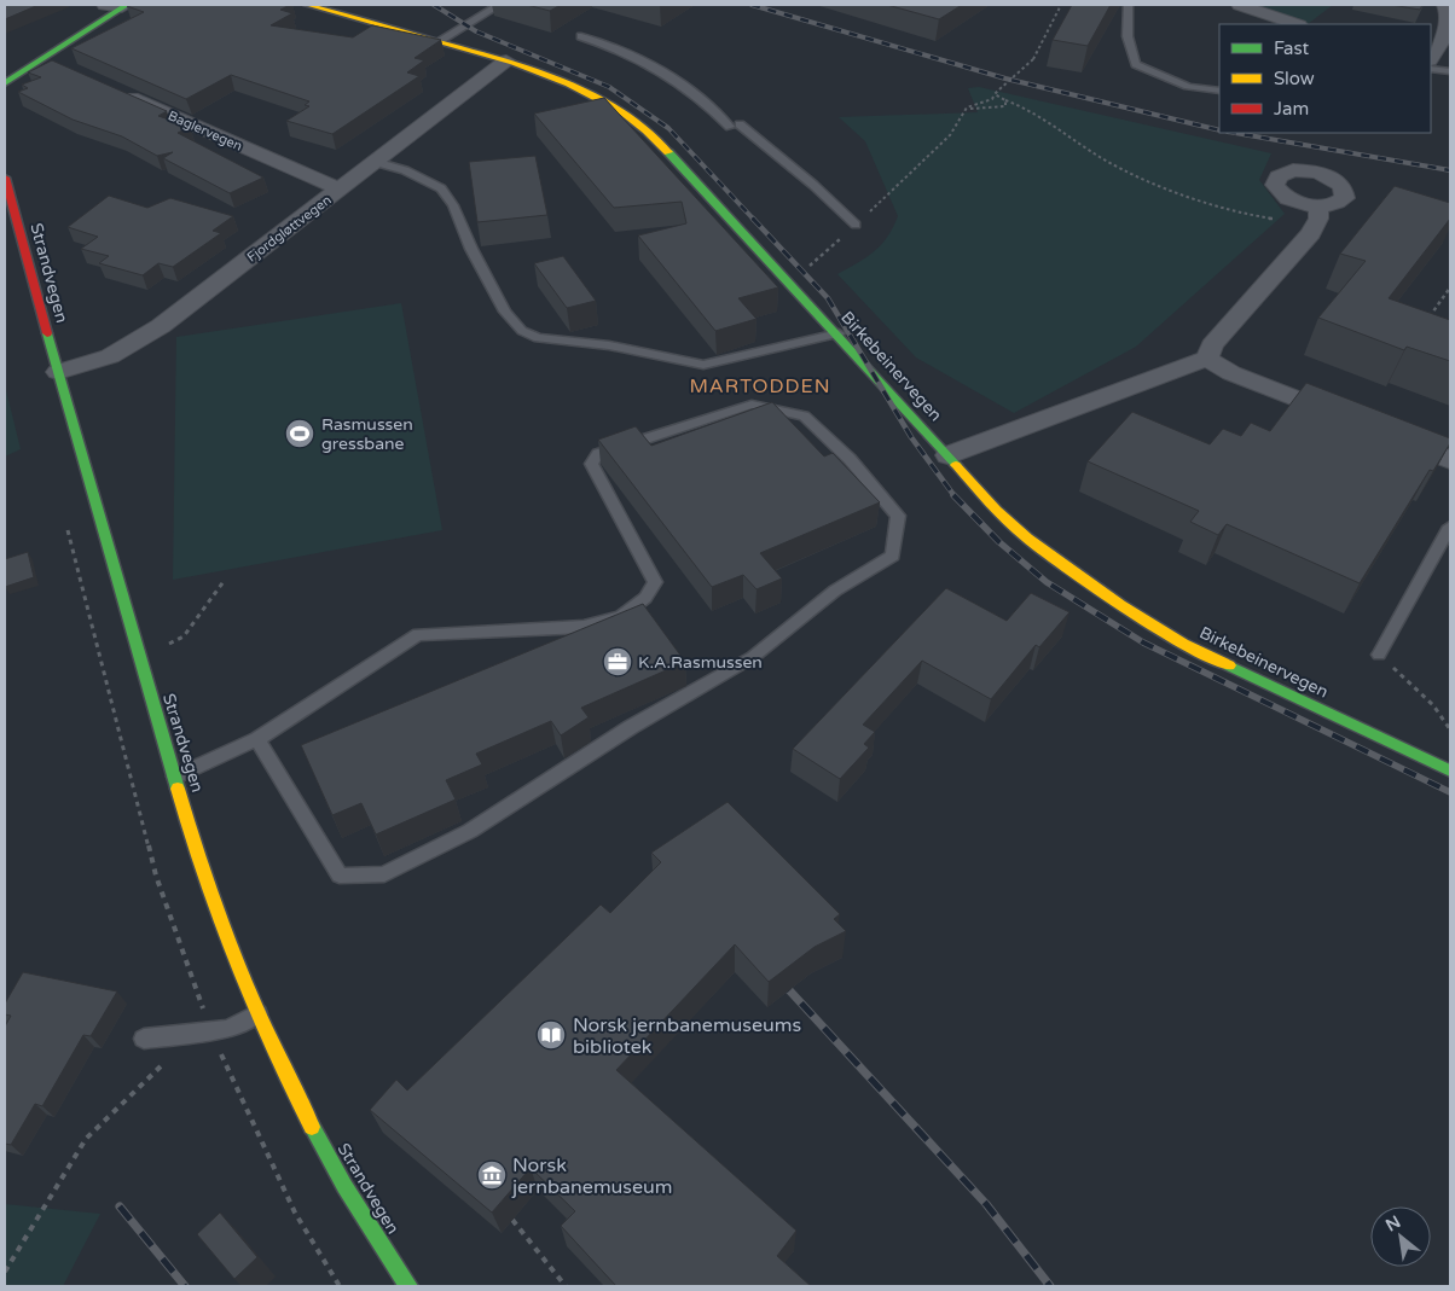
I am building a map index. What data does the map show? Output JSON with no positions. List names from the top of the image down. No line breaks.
{"streets":{"street":["Baglervegen","Fjordgløttvegen","Strandvegen","Birkebeinervegen"]},"crossings":[["Baglervegen","Fjordgløttvegen"],["Fjordgløttvegen","Strandvegen"],["Fjordgløttvegen","Birkebeinervegen"]],"districts":["MARTODDEN"],"places":{"sports":["Rasmussen gressbane"],"office":["K.A.Rasmussen"],"library":["Norsk jernbanemuseums bibliotek"],"museum":["Norsk jernbanemuseum"]},"legend":["Fast","Slow","Jam"],"north":"top left"}
